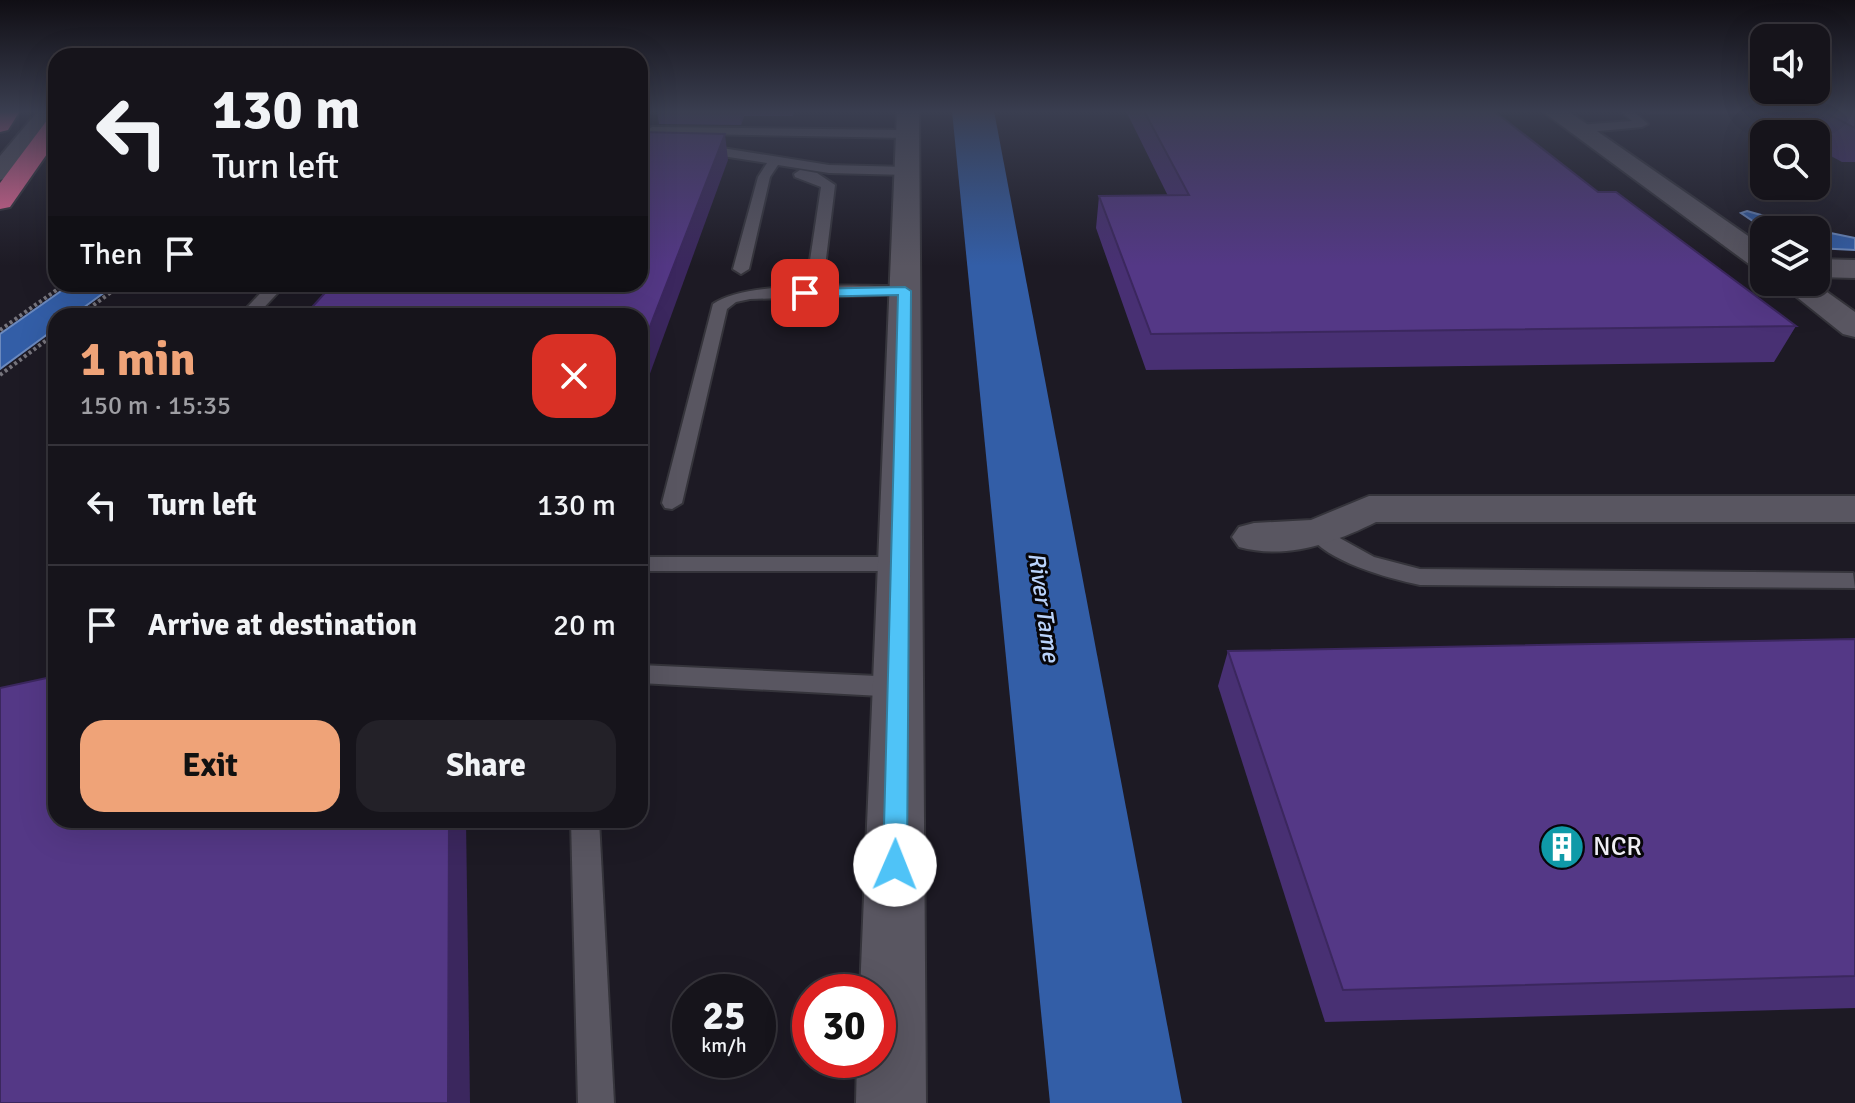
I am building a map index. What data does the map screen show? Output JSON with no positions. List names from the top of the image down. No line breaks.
{"water":["River Tame"],"places":{"building":["NCR"]},"page":{"turn":["130 m","Turn left"],"then":"Then","heading":["1 min","150 m · 15:35"],"list":[{"name":"Turn left","value":"130 m"},{"name":"Arrive at destination","value":"20 m"}],"buttons":["Exit","Share"],"speed":"25 km/h","limit":"30"}}
